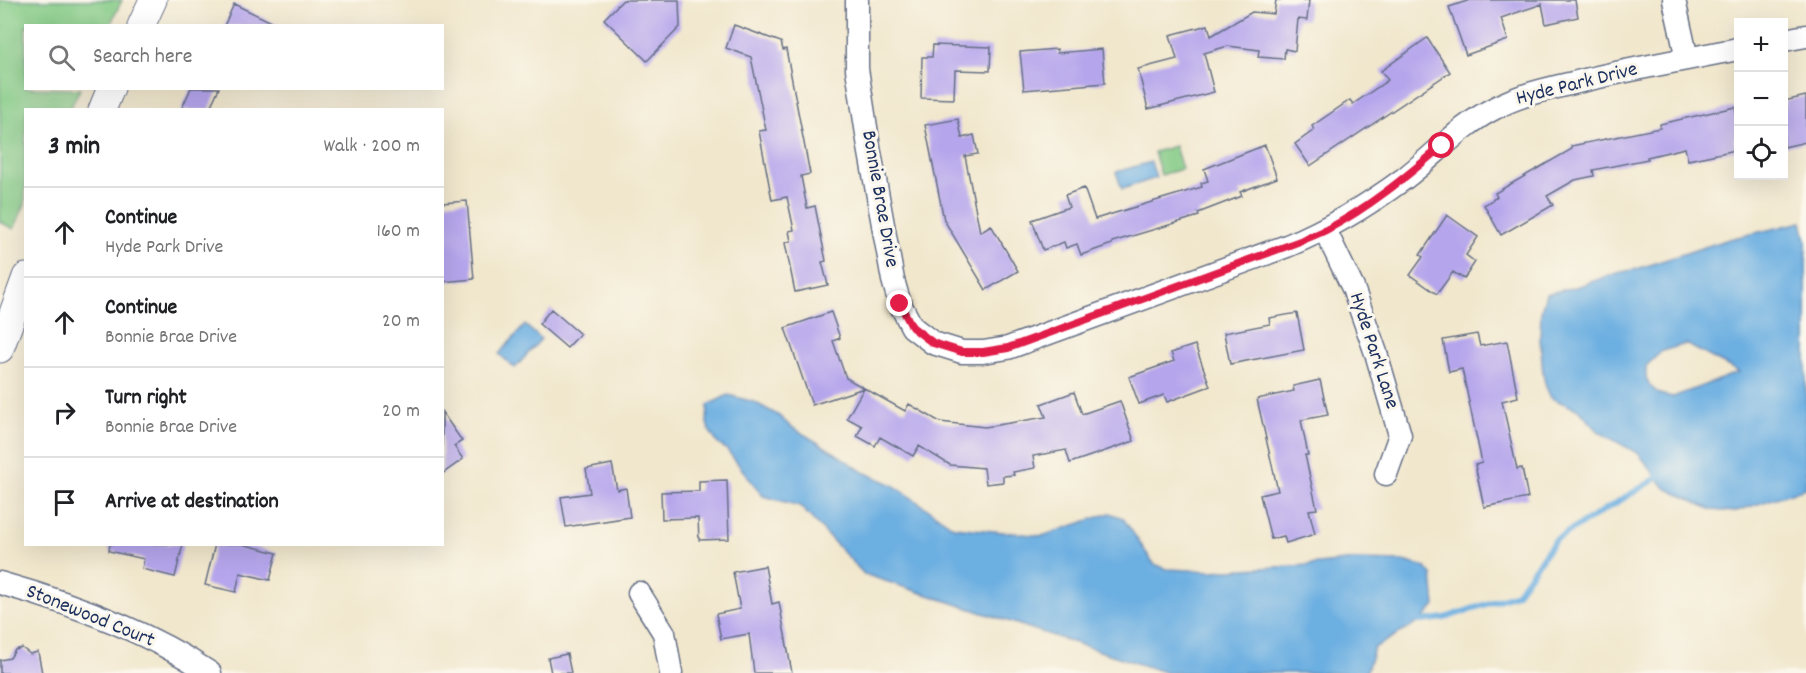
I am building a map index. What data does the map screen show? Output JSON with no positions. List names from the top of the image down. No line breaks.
{"streets":{"street":["Hyde Park Drive","Bonnie Brae Drive","Hyde Park Lane","Stonewood Court"]},"crossings":[["Hyde Park Drive","Bonnie Brae Drive"],["Hyde Park Drive","Hyde Park Lane"]],"page":{"map_buttons":["+","−"],"search":"Search here","heading":["3 min","Walk · 200 m"],"list":[["Continue","Hyde Park Drive","160 m"],["Continue","Bonnie Brae Drive","20 m"],["Turn right","Bonnie Brae Drive","20 m"],"Arrive at destination"]}}
